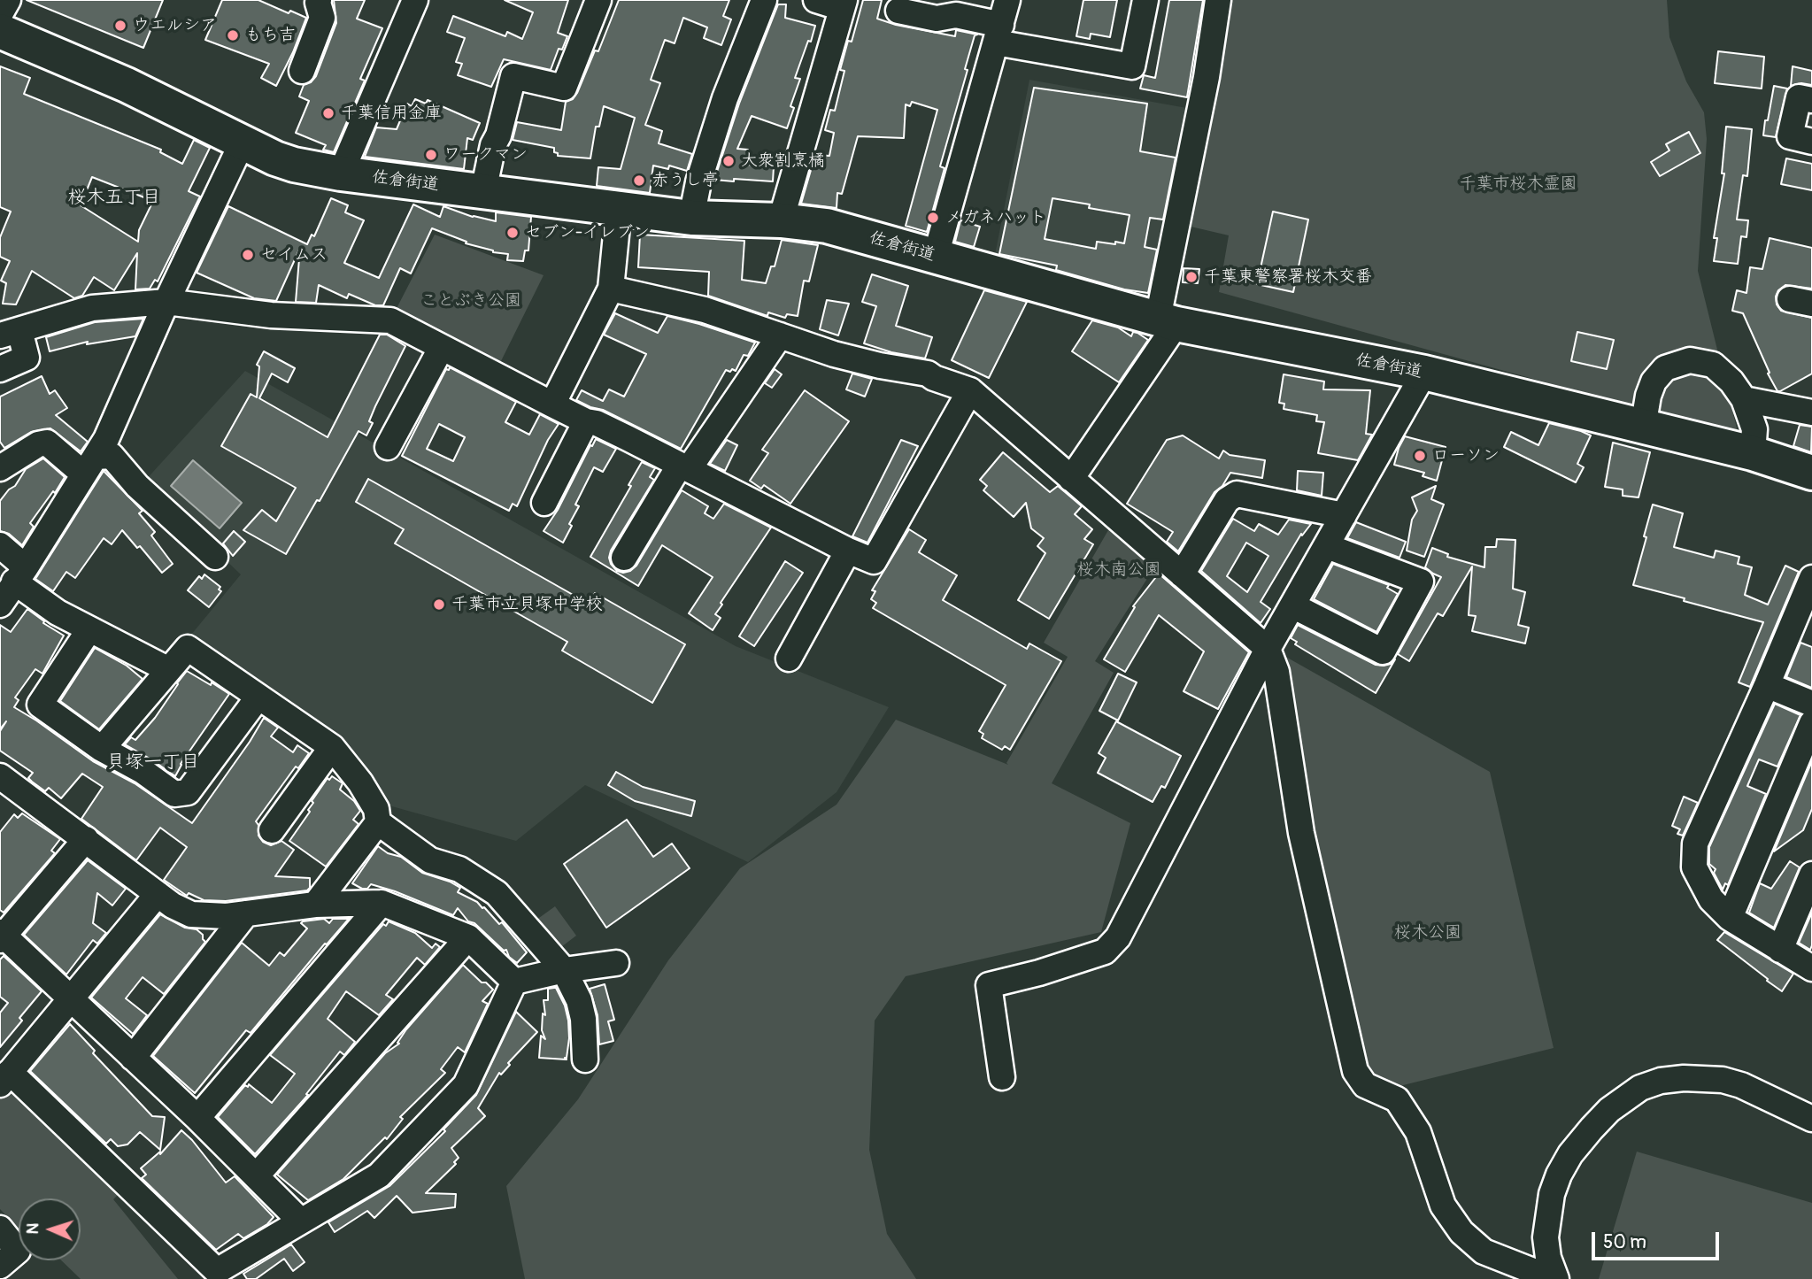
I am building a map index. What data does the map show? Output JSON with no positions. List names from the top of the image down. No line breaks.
{"streets":{"highway":["佐倉街道"]},"districts":["桜木五丁目","貝塚一丁目"],"parks":["千葉市桜木霊園","ことぶき公園","桜木南公園","桜木公園"],"places":["ウエルシア","もち吉","千葉信用金庫","ワークマン","大衆割烹橘","赤うし亭","メガネハット","セブン-イレブン","セイムス","千葉東警察署桜木交番","ローソン","千葉市立貝塚中学校"],"scale_bar":"50 m","north":"left"}
